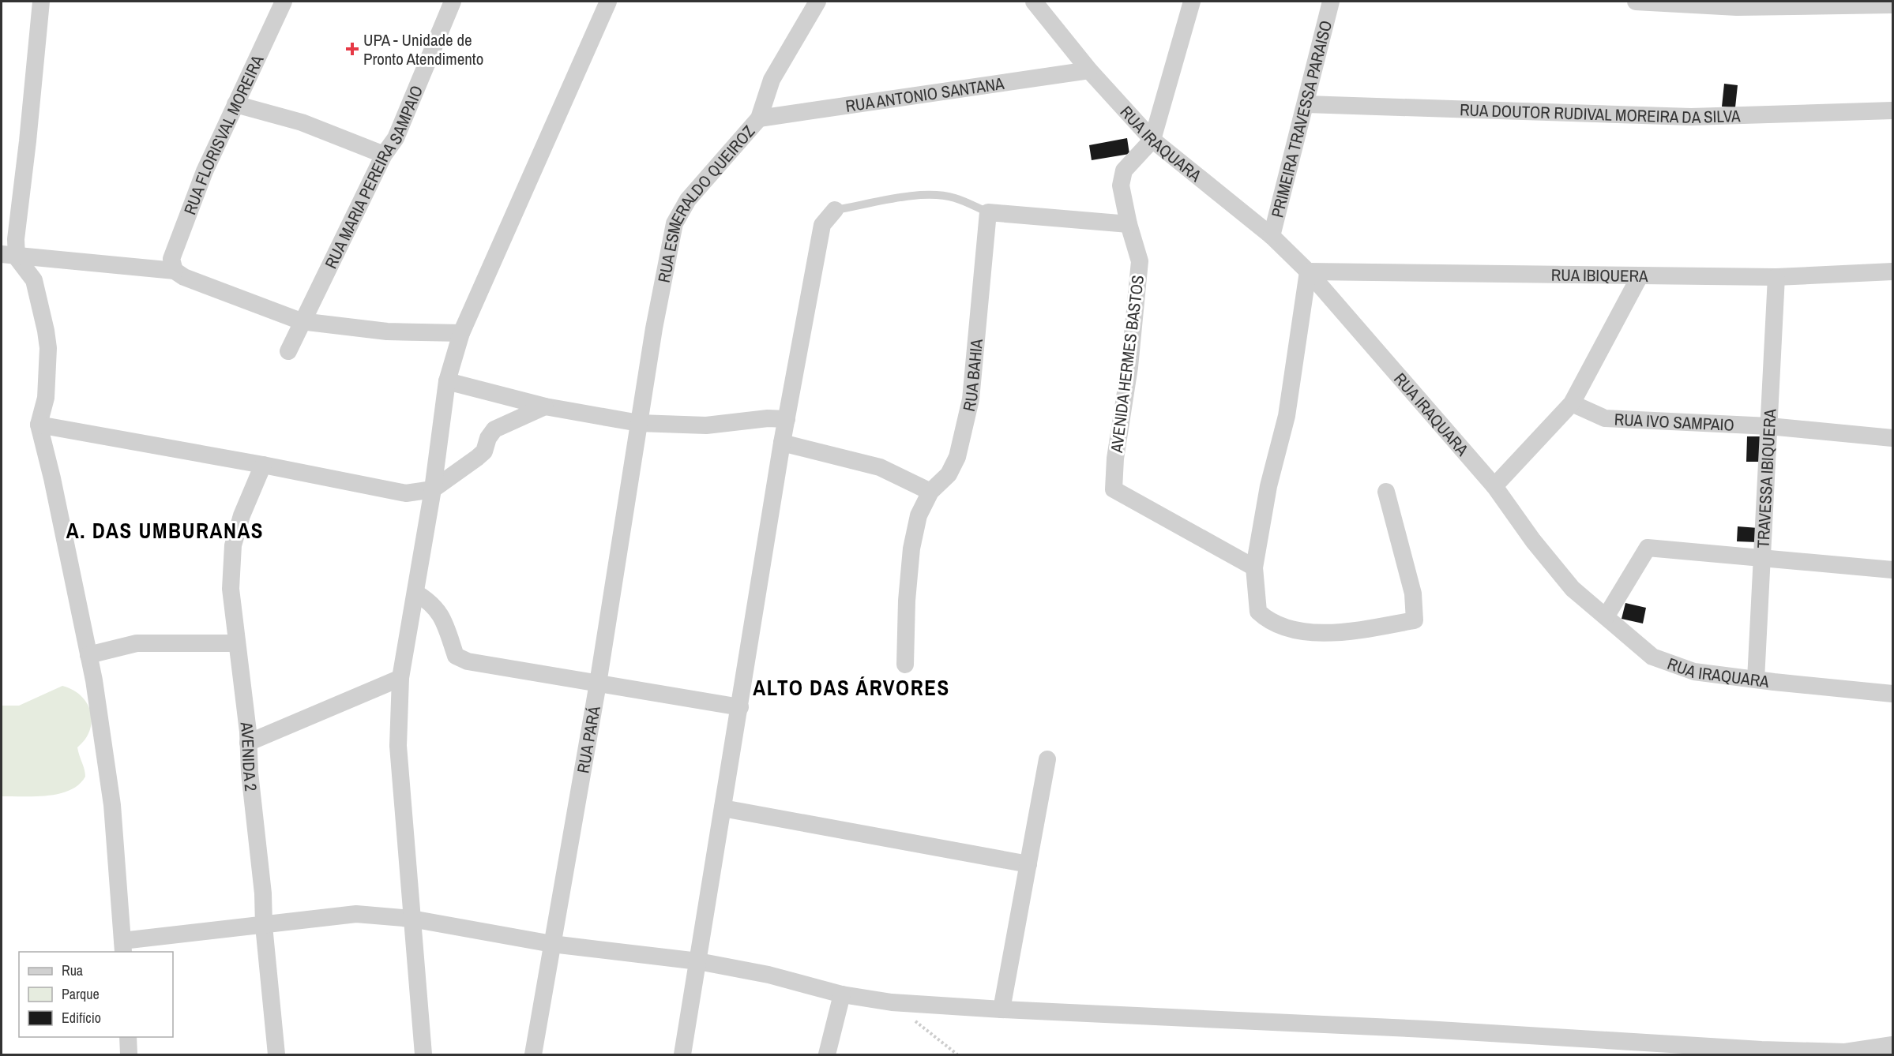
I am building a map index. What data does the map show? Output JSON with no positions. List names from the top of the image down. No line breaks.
{"streets":{"street":["RUA ANTONIO SANTANA","RUA DOUTOR RUDIVAL MOREIRA DA SILVA","PRIMEIRA TRAVESSA PARAISO","RUA FLORISVAL MOREIRA","RUA IRAQUARA","RUA MARIA PEREIRA SAMPAIO","RUA ESMERALDO QUEIROZ","RUA IBIQUERA","AVENIDA HERMES BASTOS","RUA BAHIA","RUA IVO SAMPAIO","TRAVESSA IBIQUERA","RUA PARÁ","AVENIDA 2"]},"crossings":[["RUA ANTONIO SANTANA","RUA IRAQUARA"],["RUA ANTONIO SANTANA","RUA ESMERALDO QUEIROZ"],["RUA DOUTOR RUDIVAL MOREIRA DA SILVA","PRIMEIRA TRAVESSA PARAISO"],["PRIMEIRA TRAVESSA PARAISO","RUA IRAQUARA"],["RUA IRAQUARA","RUA IBIQUERA"],["RUA IRAQUARA","AVENIDA HERMES BASTOS"],["RUA IRAQUARA","TRAVESSA IBIQUERA"],["RUA ESMERALDO QUEIROZ","RUA PARÁ"],["RUA IBIQUERA","TRAVESSA IBIQUERA"],["RUA IVO SAMPAIO","TRAVESSA IBIQUERA"]],"districts":["A. DAS UMBURANAS","ALTO DAS ÁRVORES"],"places":{"health":["UPA - Unidade de Pronto Atendimento"]},"legend":["Rua","Parque","Edifício"]}
